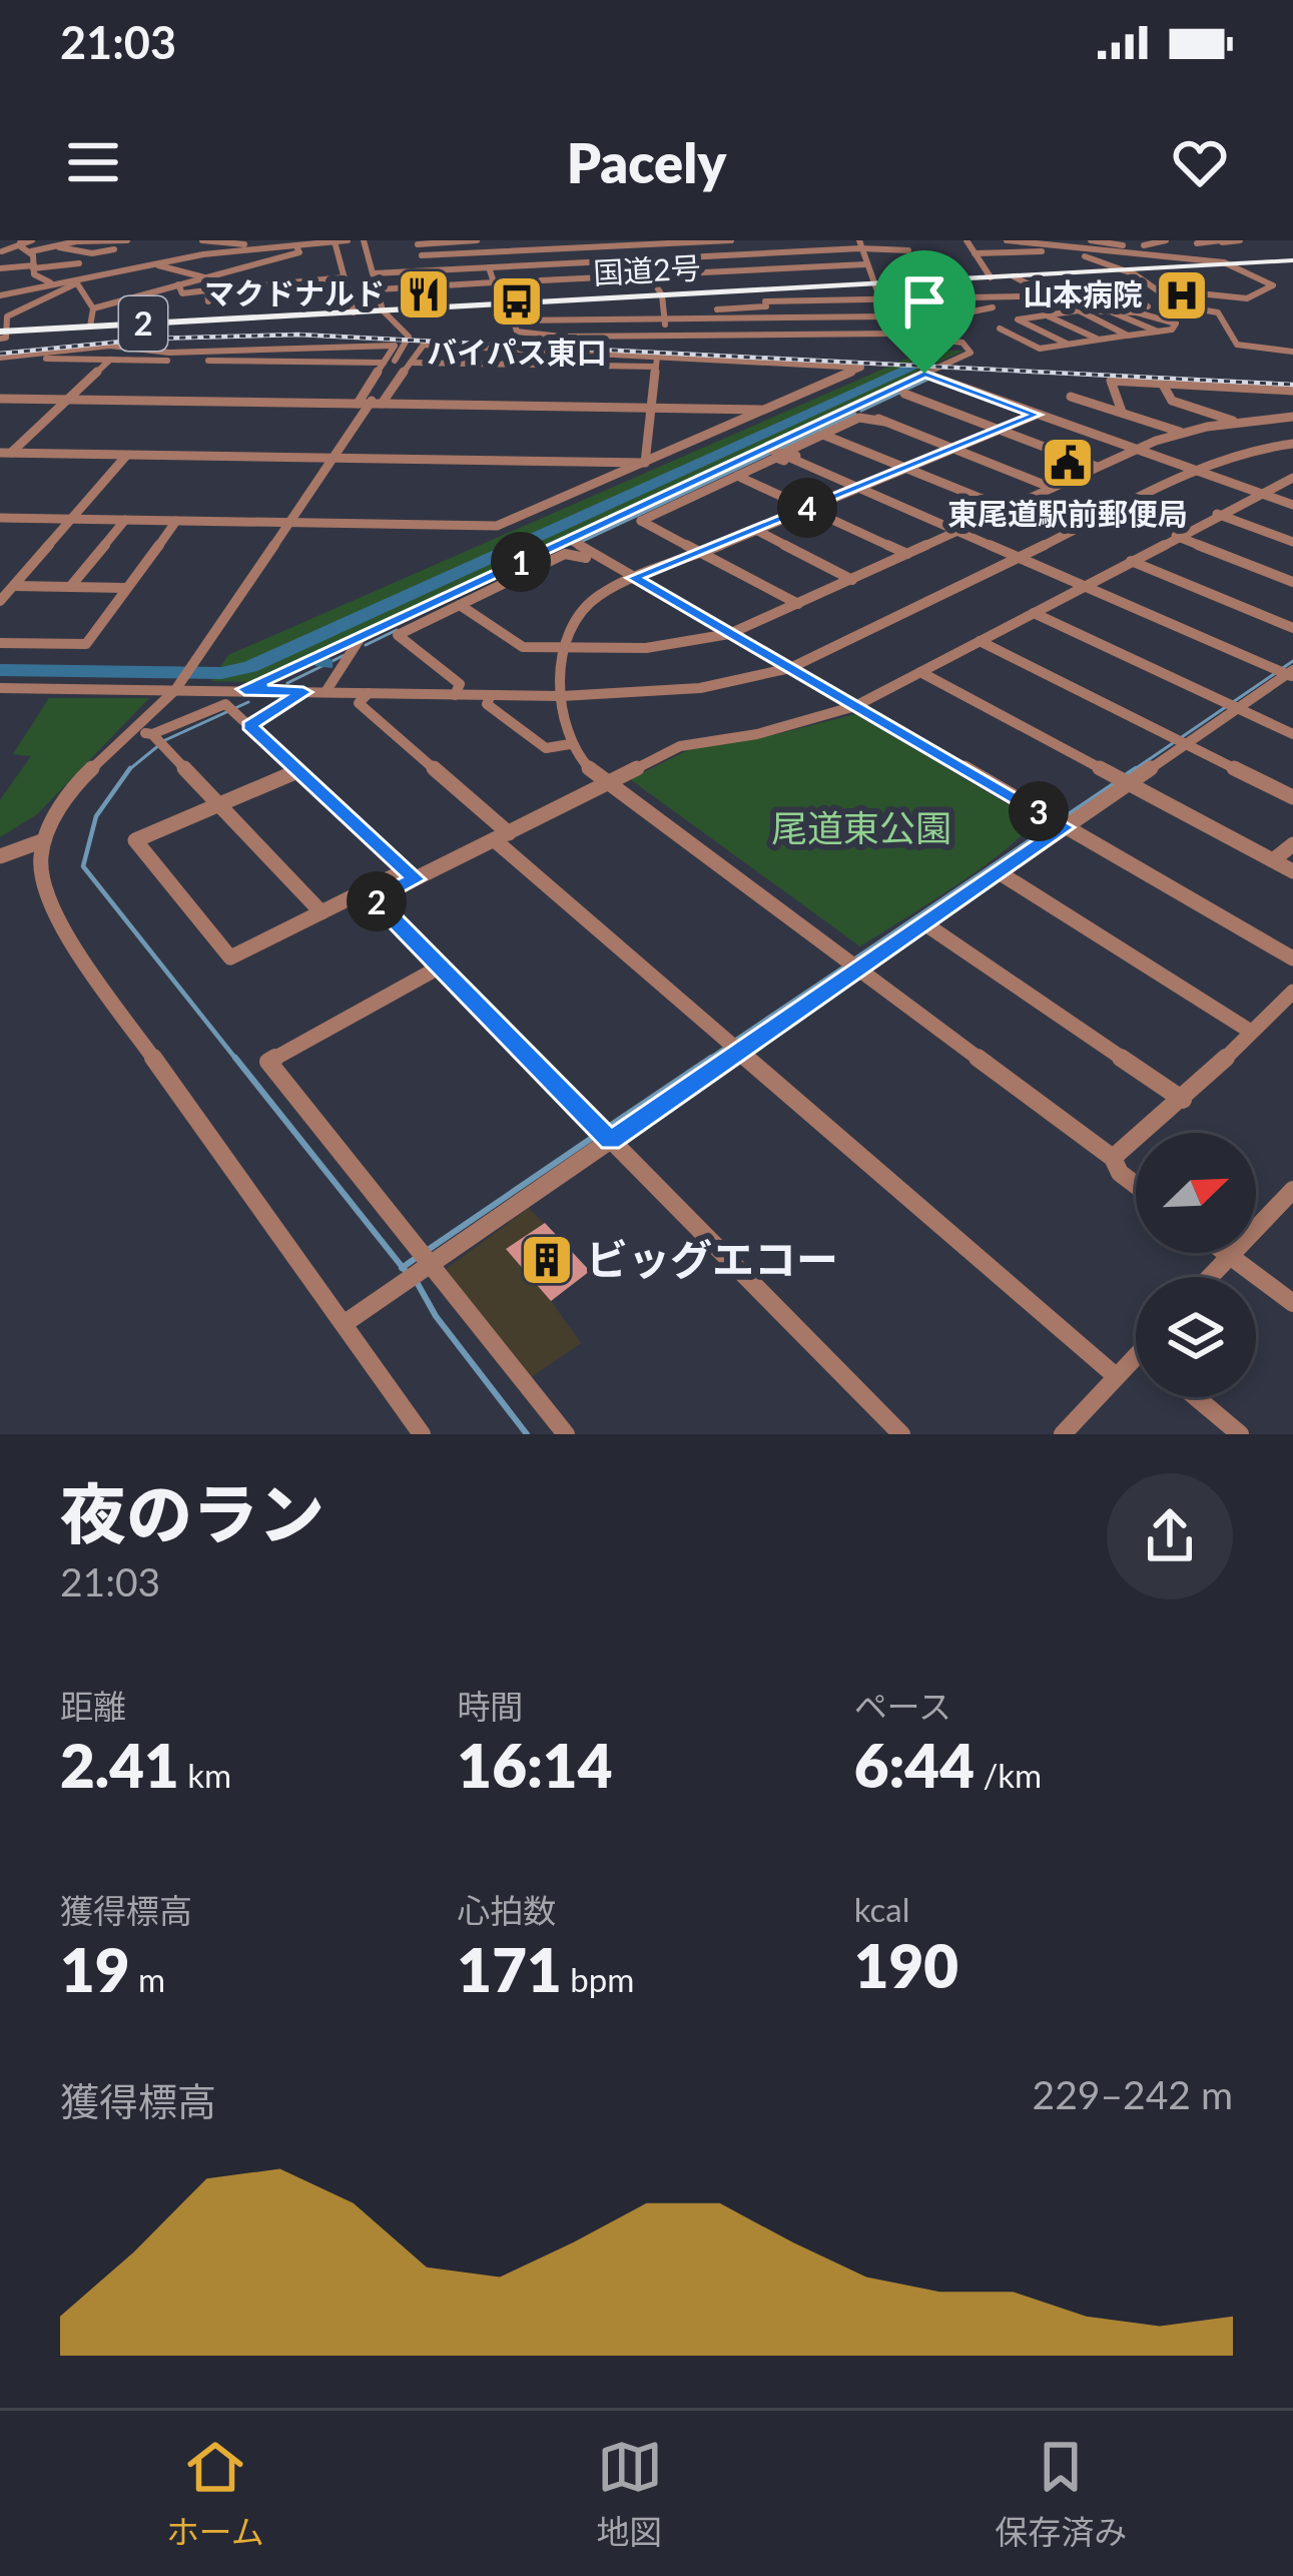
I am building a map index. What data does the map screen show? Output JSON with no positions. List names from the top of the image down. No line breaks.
{"streets":{"highway":["国道2号","2"]},"parks":["尾道東公園"],"places":{"restaurant":["マクドナルド"],"hospital":["山本病院"],"bus stop":["バイパス東口"],"public building":["東尾道駅前郵便局"],"building":["ビッグエコー"]},"north":"top right","page":{"status":"21:03","header":"Pacely","pins":["4","1","3","2"],"heading":["夜のラン","21:03"],"stats":[["距離","2.41 km"],["時間","16:14"],["ペース","6:44 /km"],["獲得標高","19 m"],["心拍数","171 bpm"],["kcal","190"]],"chart":["獲得標高","229–242 m"],"tabs":["ホーム","地図","保存済み"]}}
